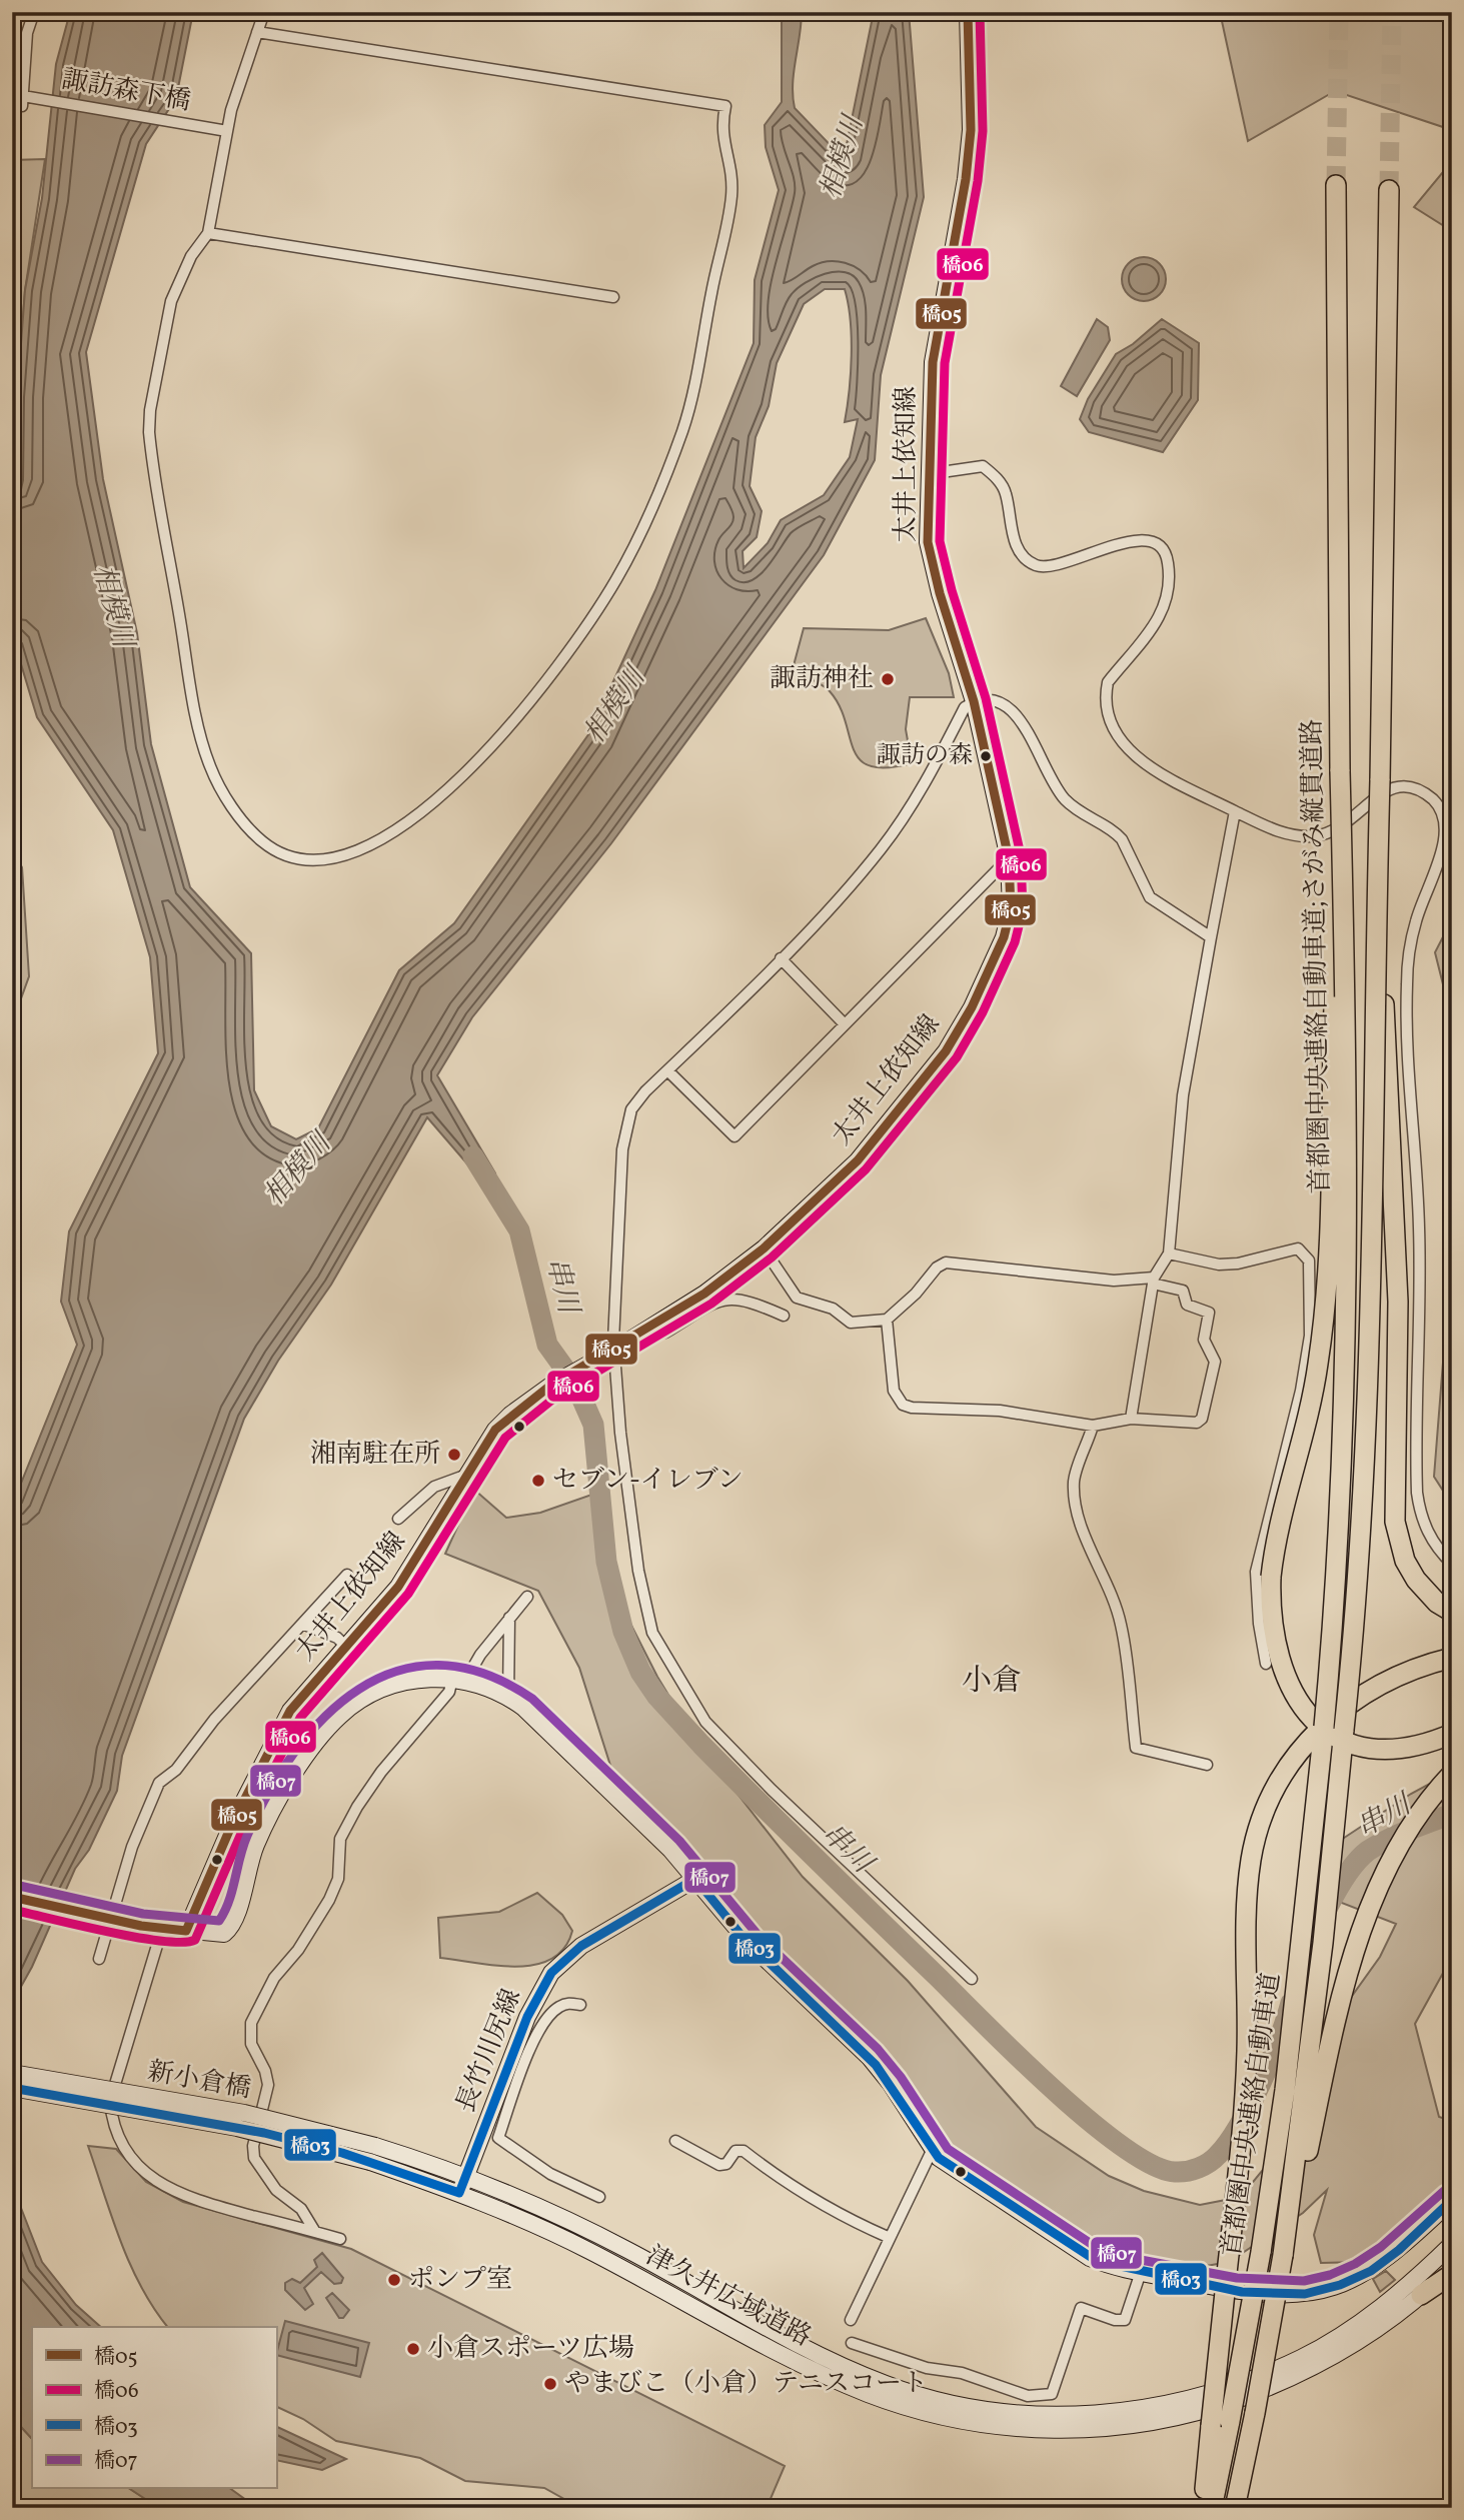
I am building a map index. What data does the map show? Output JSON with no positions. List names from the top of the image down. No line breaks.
{"streets":{"highway":["首都圏中央連絡自動車道;さがみ縦貫道路","首都圏中央連絡自動車道"],"main road":["太井上依知線","長竹川尻線","新小倉橋","津久井広域道路"],"street":["諏訪森下橋"]},"crossings":[["首都圏中央連絡自動車道;さがみ縦貫道路","首都圏中央連絡自動車道"],["長竹川尻線","津久井広域道路"],["新小倉橋","津久井広域道路"]],"districts":["小倉"],"water":["相模川","串川"],"places":["諏訪神社","諏訪の森","湘南駐在所","セブン-イレブン","ポンプ室","小倉スポーツ広場","やまびこ（小倉）テニスコート"],"lines":["transit line 橋05","transit line 橋06","transit line 橋07","transit line 橋03"],"legend":["橋05","橋06","橋03","橋07"]}
